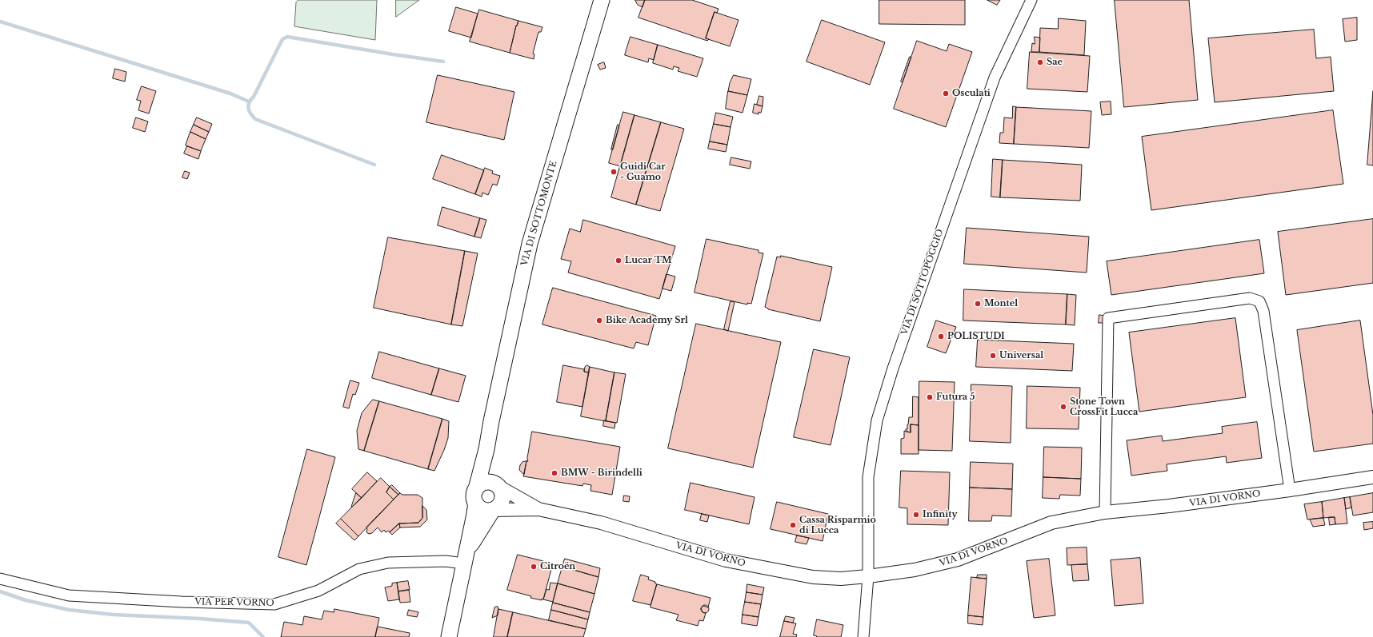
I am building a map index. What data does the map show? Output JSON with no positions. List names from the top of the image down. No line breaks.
{"streets":{"main road":["VIA DI SOTTOMONTE"],"street":["VIA DI SOTTOPOGGIO","VIA DI VORNO","VIA PER VORNO"]},"crossings":[["VIA DI SOTTOMONTE","VIA DI VORNO"],["VIA DI SOTTOMONTE","VIA PER VORNO"],["VIA DI SOTTOPOGGIO","VIA DI VORNO"]],"places":["Sae","Osculati","Guidi Car - Guamo","Lucar TM","Montel","Bike Academy Srl","POLISTUDI","Universal","Futura 5","Stone Town CrossFit Lucca","BMW - Birindelli","Infinity","Cassa Risparmio di Lucca","Citroën"]}
